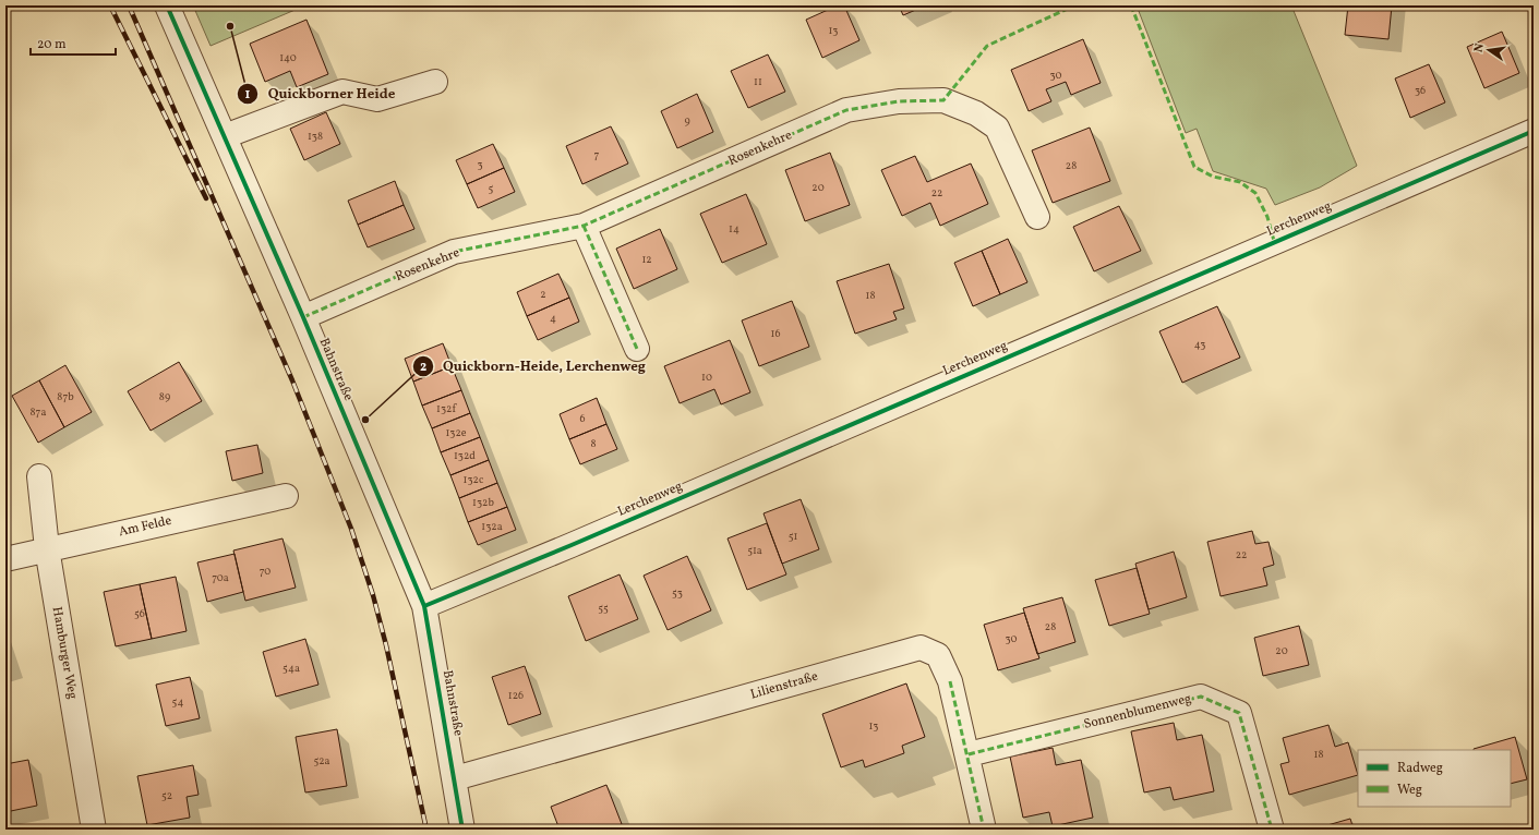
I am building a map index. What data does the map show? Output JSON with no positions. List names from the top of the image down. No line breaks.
{"streets":{"street":["Rosenkehre","Lerchenweg","Bahnstraße","Am Felde","Hamburger Weg","Lilienstraße","Sonnenblumenweg"]},"crossings":[["Rosenkehre","Bahnstraße"],["Lerchenweg","Bahnstraße"],["Bahnstraße","Lilienstraße"],["Am Felde","Hamburger Weg"],["Lilienstraße","Sonnenblumenweg"]],"places":["Quickborner Heide","Quickborn-Heide, Lerchenweg"],"house_numbers":["13","140","30","11","36","9","138","7","3","28","20","5","22","14","12","2","18","4","16","43","10","87b","89","132f","87a","6","132e","8","132d","132c","132b","132a","51","51a","22","70","70a","53","55","56","28","30","20","54a","126","54","13","18","52a","52"],"legend":["Radweg","Weg"],"scale_bar":"20 m","north":"left"}
